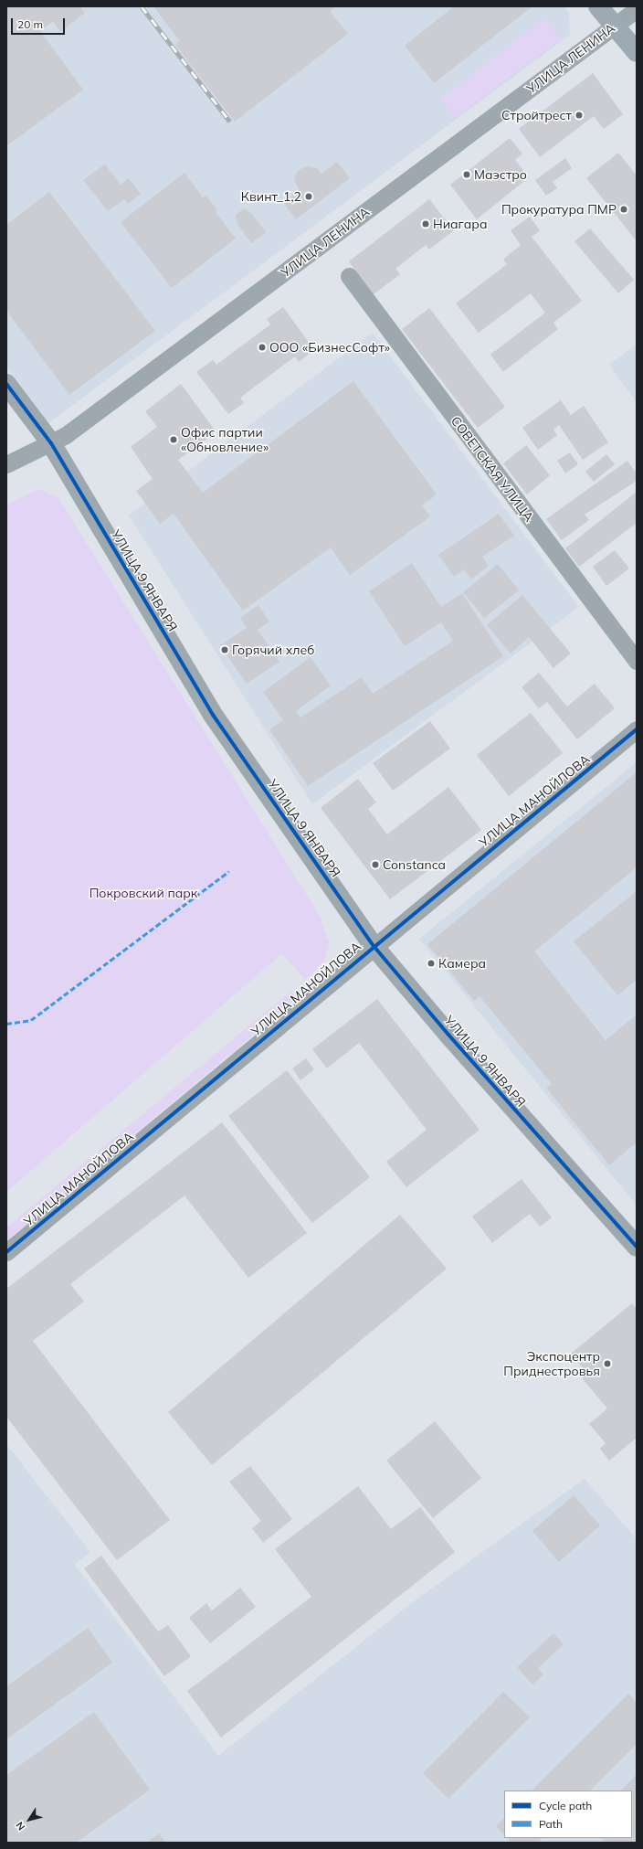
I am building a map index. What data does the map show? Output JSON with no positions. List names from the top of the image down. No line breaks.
{"streets":{"street":["УЛИЦА ЛЕНИНА","СОВЕТСКАЯ УЛИЦА","УЛИЦА 9 ЯНВАРЯ","УЛИЦА МАНОЙЛОВА"]},"crossings":[["УЛИЦА ЛЕНИНА","УЛИЦА 9 ЯНВАРЯ"],["УЛИЦА 9 ЯНВАРЯ","УЛИЦА МАНОЙЛОВА"]],"parks":["Покровский парк"],"places":["Стройтрест","Маэстро","Квинт_1,2","Прокуратура ПМР","Ниагара","ООО «БизнесСофт»","Офис партии «Обновление»","Горячий хлеб","Constanca","Камера","Экспоцентр Приднестровья"],"legend":["Cycle path","Path"],"scale_bar":"20 m","north":"bottom left"}
